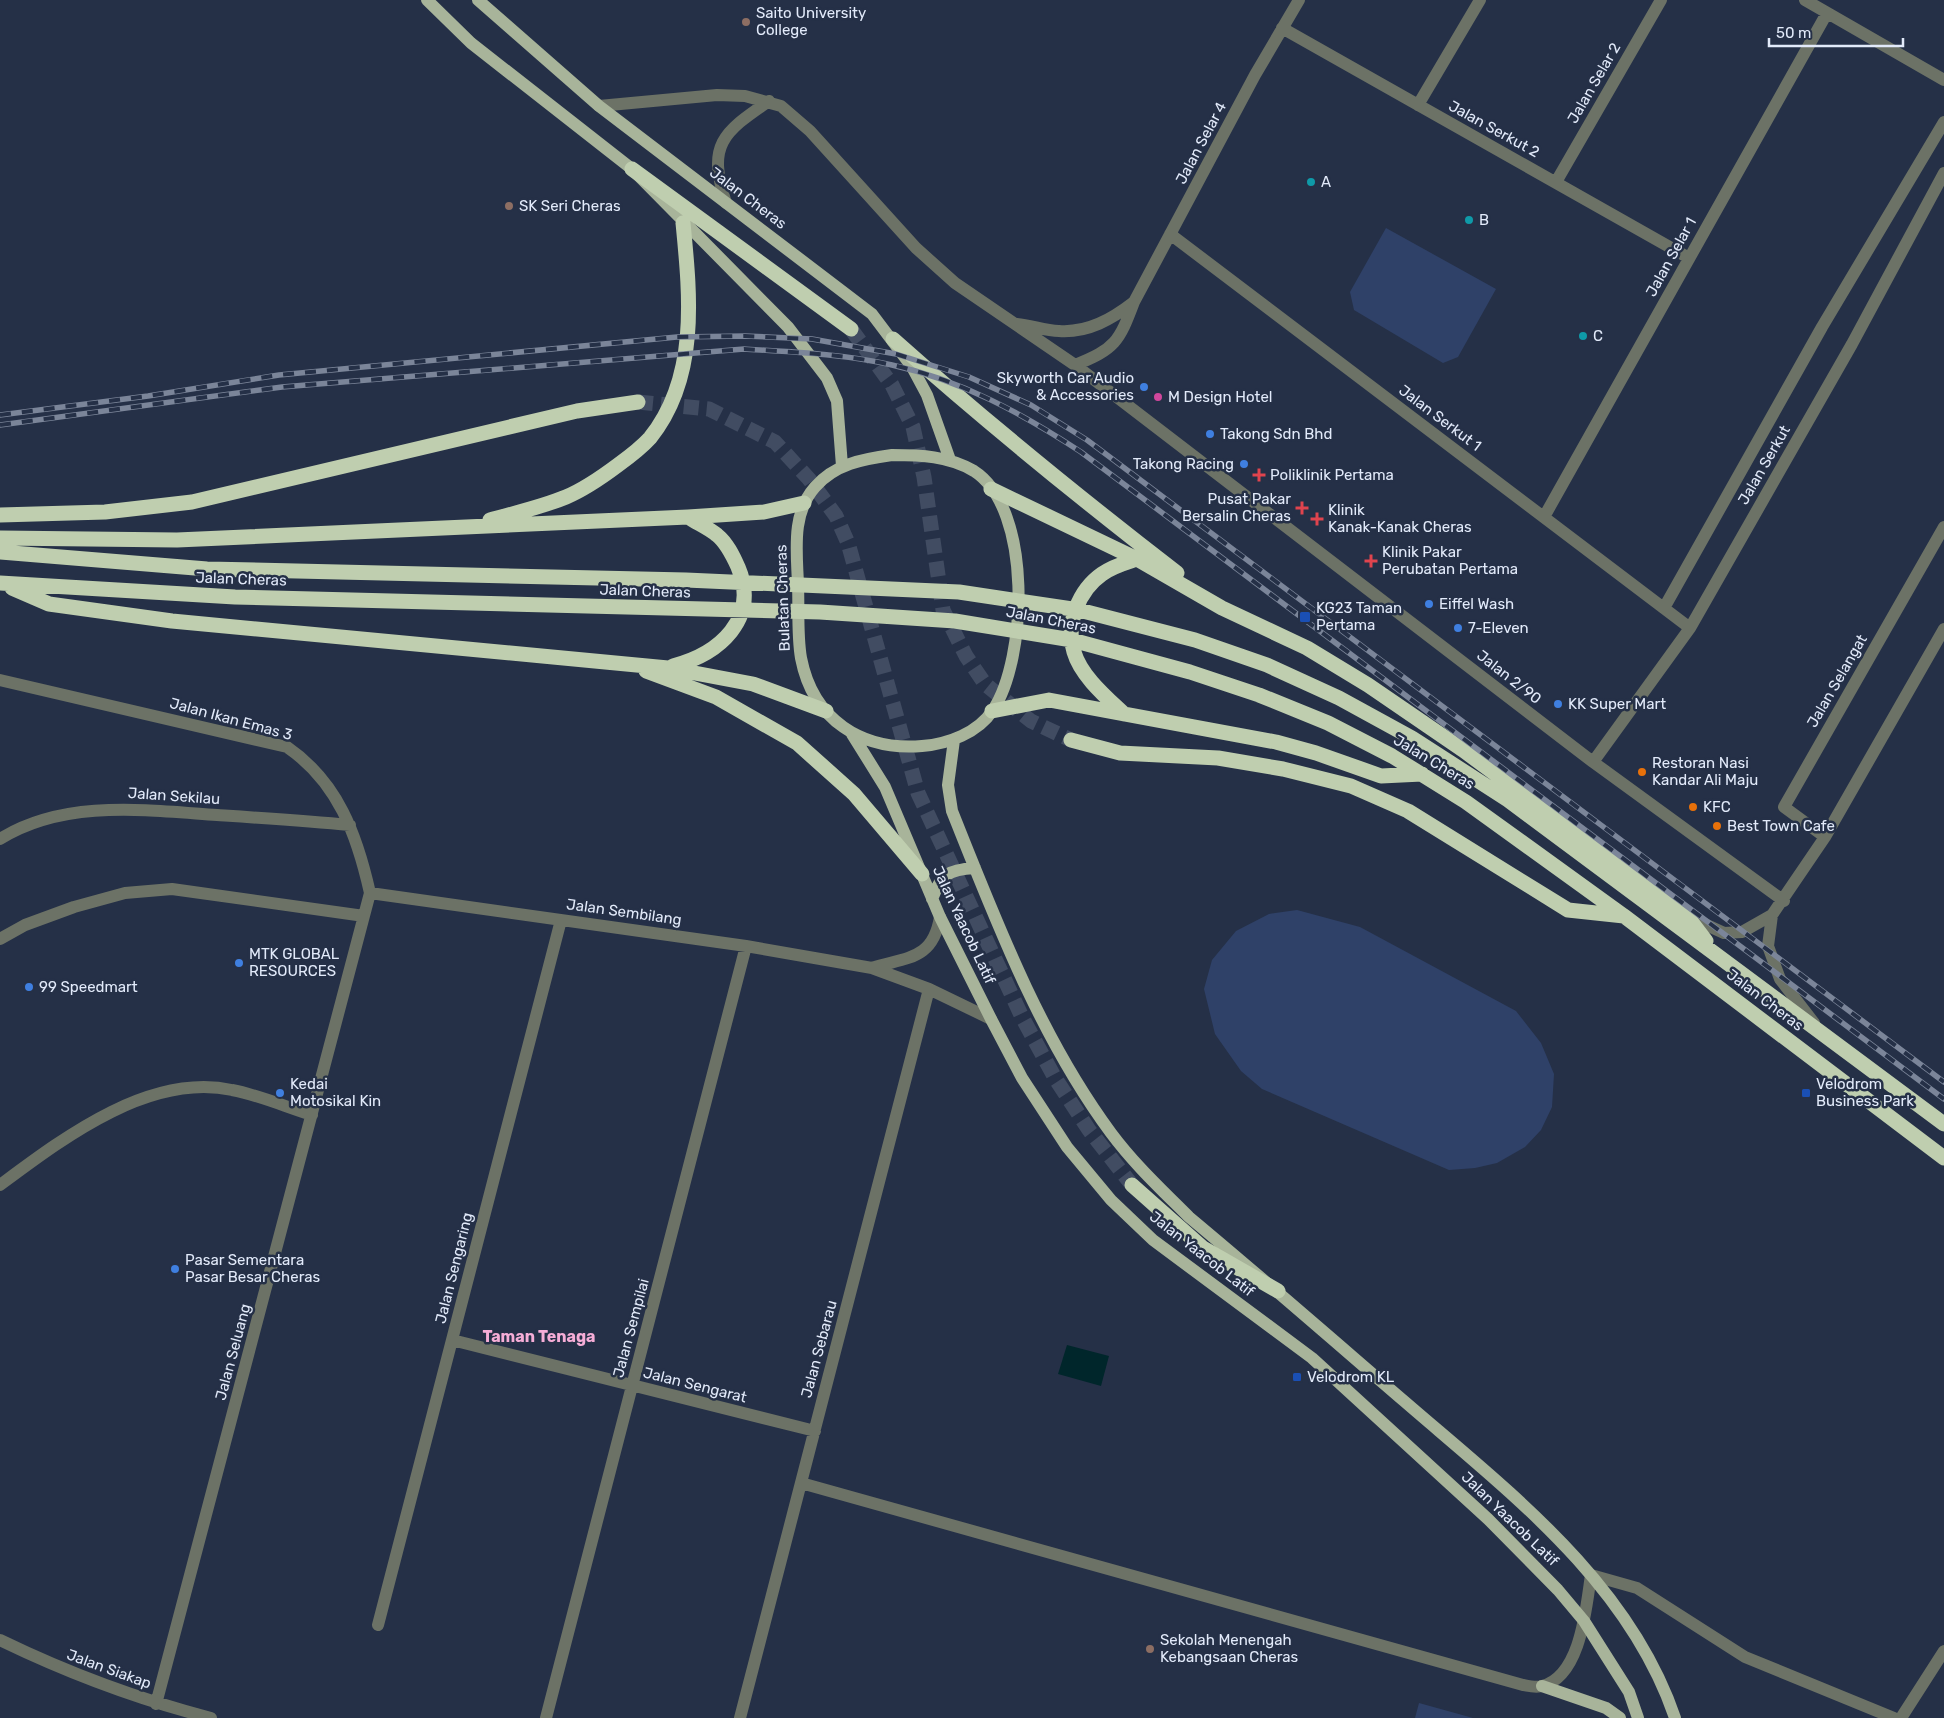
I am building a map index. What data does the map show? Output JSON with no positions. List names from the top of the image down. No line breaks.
{"streets":{"highway":["Jalan Cheras"],"main road":["Bulatan Cheras","Jalan Yaacob Latif"],"street":["Jalan Selar 2","Jalan Serkut 2","Jalan Selar 4","Jalan Selar 1","Jalan Serkut 1","Jalan Serkut","Jalan 2/90","Jalan Selangat","Jalan Ikan Emas 3","Jalan Sekilau","Jalan Sembilang","Jalan Sengaring","Jalan Sempilai","Jalan Sebarau","Jalan Seluang","Jalan Sengarat","Jalan Siakap"]},"crossings":[["Jalan Selar 2","Jalan Serkut 2"],["Jalan Serkut 2","Jalan Selar 4"],["Jalan Serkut 2","Jalan Selar 1"],["Jalan Selar 4","Jalan Serkut 1"],["Jalan Selar 4","Jalan 2/90"],["Jalan Cheras","Bulatan Cheras"],["Jalan Cheras","Jalan 2/90"],["Jalan Selar 1","Jalan Serkut 1"],["Jalan Serkut 1","Jalan Serkut"],["Jalan Serkut","Jalan 2/90"],["Bulatan Cheras","Jalan Yaacob Latif"],["Jalan Ikan Emas 3","Jalan Sekilau"],["Jalan Ikan Emas 3","Jalan Sembilang"],["Jalan Ikan Emas 3","Jalan Seluang"],["Jalan Sembilang","Jalan Yaacob Latif"],["Jalan Sembilang","Jalan Sengaring"],["Jalan Sembilang","Jalan Sempilai"],["Jalan Sembilang","Jalan Sebarau"],["Jalan Sembilang","Jalan Seluang"],["Jalan Sengaring","Jalan Sengarat"],["Jalan Sempilai","Jalan Sengarat"],["Jalan Sebarau","Jalan Sengarat"],["Jalan Seluang","Jalan Siakap"]],"districts":["Taman Tenaga"],"places":{"other":["Saito University College","A","SK Seri Cheras","B","C","Skyworth Car Audio & Accessories","M Design Hotel","Takong Sdn Bhd","Takong Racing","Eiffel Wash","7-Eleven","KK Super Mart","Restoran Nasi Kandar Ali Maju","KFC","Best Town Cafe","MTK GLOBAL RESOURCES","99 Speedmart","Kedai Motosikal Kin","Pasar Sementara Pasar Besar Cheras","Sekolah Menengah Kebangsaan Cheras"],"health":["Poliklinik Pertama","Pusat Pakar Bersalin Cheras","Klinik Kanak-Kanak Cheras","Klinik Pakar Perubatan Pertama"],"transit":["KG23 Taman Pertama","Velodrom Business Park","Velodrom KL"]},"scale_bar":"50 m"}
